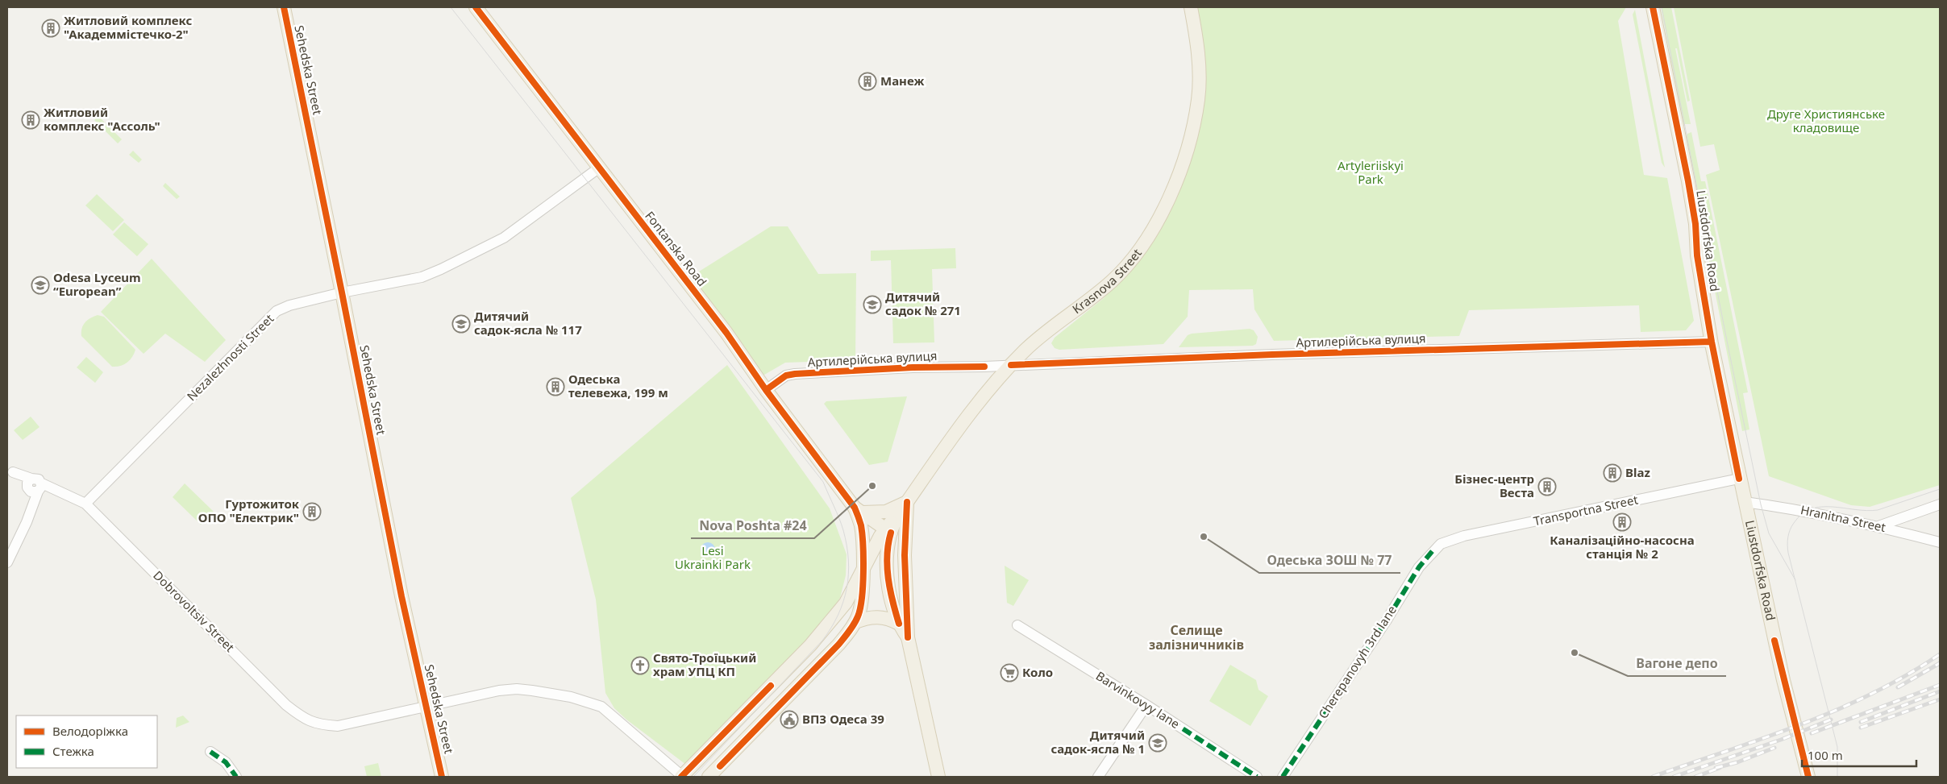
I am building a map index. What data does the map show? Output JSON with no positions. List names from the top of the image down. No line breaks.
{"streets":{"main road":["Sehedska Street","Liustdorfska Road","Fontanska Road","Krasnova Street"],"street":["Артилерійська вулиця","Nezalezhnosti Street","Transportna Street","Hranitna Street","Dobrovoltsiv Street","Cherepanovyh 3rd lane","Barvinkovyy lane"]},"crossings":[["Sehedska Street","Nezalezhnosti Street"],["Sehedska Street","Dobrovoltsiv Street"],["Liustdorfska Road","Артилерійська вулиця"],["Liustdorfska Road","Transportna Street"],["Liustdorfska Road","Hranitna Street"],["Fontanska Road","Артилерійська вулиця"],["Fontanska Road","Nezalezhnosti Street"],["Krasnova Street","Артилерійська вулиця"],["Krasnova Street","Dobrovoltsiv Street"],["Nezalezhnosti Street","Dobrovoltsiv Street"],["Transportna Street","Cherepanovyh 3rd lane"]],"districts":["Селище залізничників"],"parks":["Друге Християнське кладовище","Artyleriiskyi Park","Lesi Ukrainki Park"],"places":{"building":["Житловий комплекс \"Академмістечко-2\"","Манеж","Житловий комплекс \"Ассоль\"","Одеська телевежа, 199 м","Blaz","Бізнес-центр Веста","Гуртожиток ОПО \"Електрик\"","Каналізаційно-насосна станція № 2"],"school or university":["Odesa Lyceum “European”","Дитячий садок № 271","Дитячий садок-ясла № 117","Дитячий садок-ясла № 1"],"other":["Nova Poshta #24","Одеська ЗОШ № 77","Вагоне депо"],"church":["Свято-Троїцький храм УПЦ КП"],"supermarket":["Коло"],"public building":["ВПЗ Одеса 39"]},"legend":["Велодоріжка","Стежка"],"scale_bar":"100 m"}
